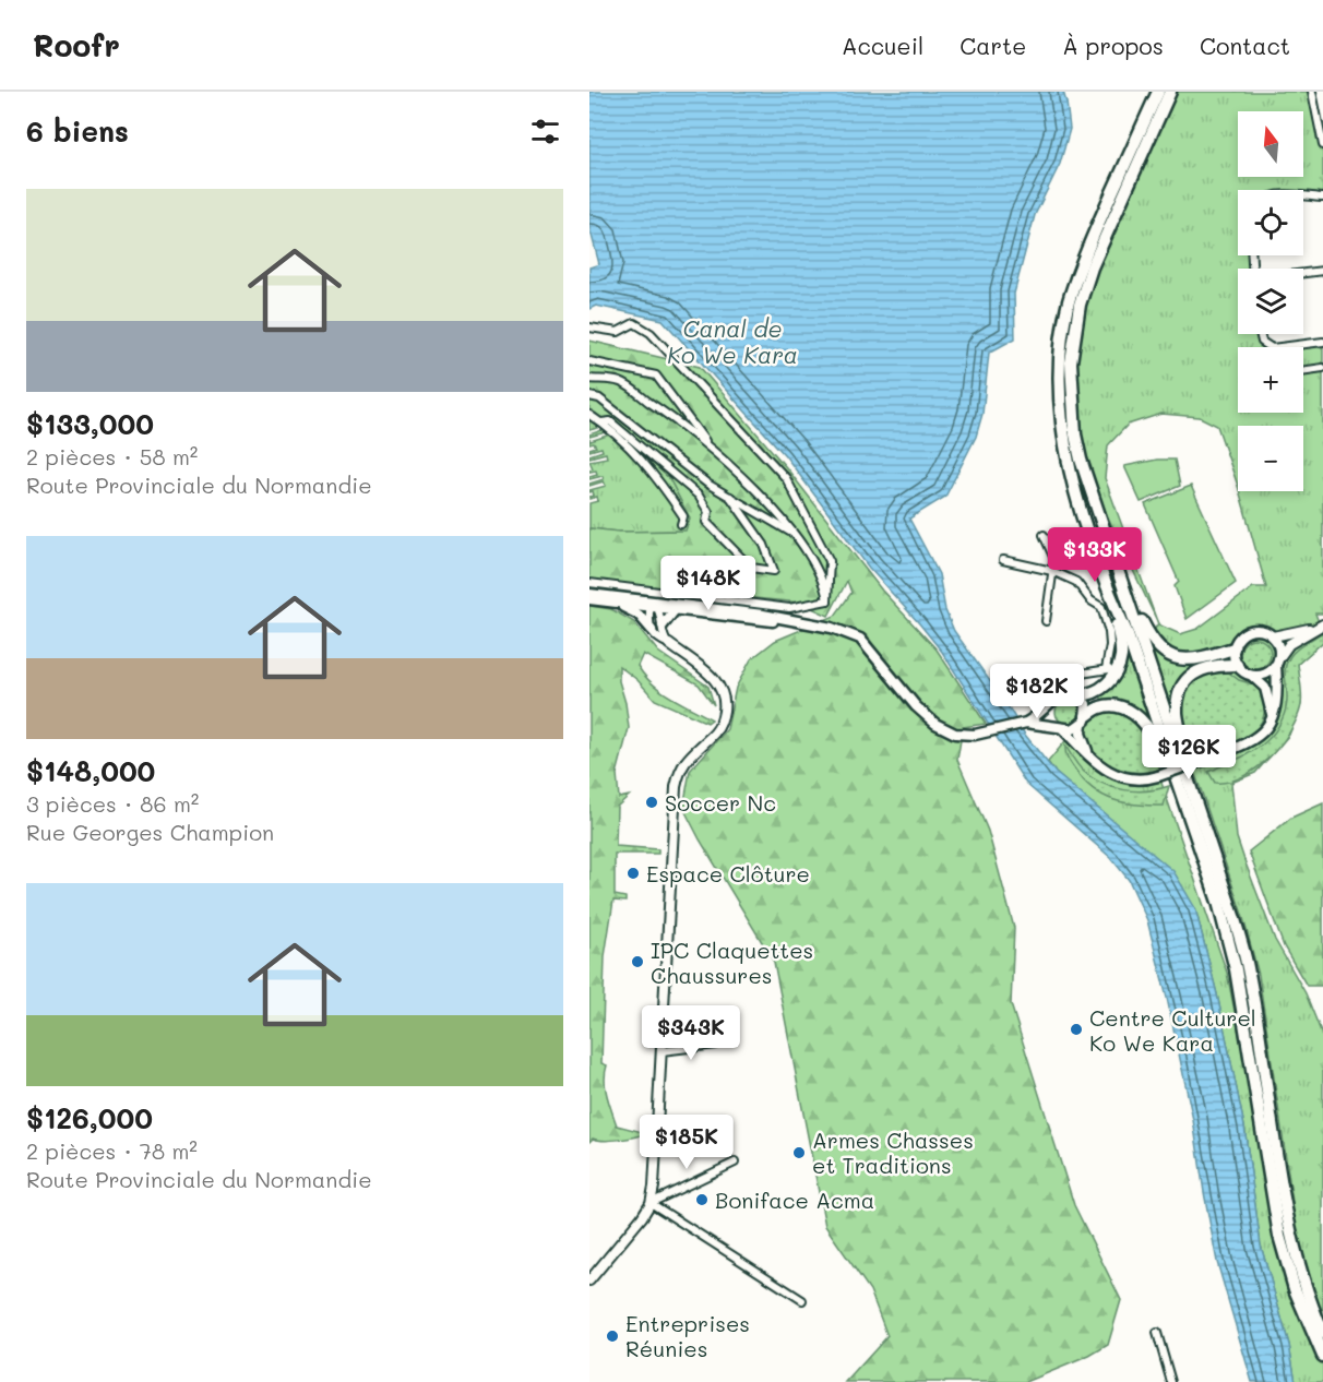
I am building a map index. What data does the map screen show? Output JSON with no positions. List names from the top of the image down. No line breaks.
{"water":["Canal de Ko We Kara"],"places":["Soccer Nc","Espace Clôture","IPC Claquettes Chaussures","Centre Culturel Ko We Kara","Armes Chasses et Traditions","Boniface Acma","Entreprises Réunies"],"north":"top","page":{"header":"Roofr","nav":["Accueil","Carte","À propos","Contact"],"heading":"6 biens","map_buttons":["+","−"],"list":[{"name":"$133,000","note":"2 pièces · 58 m² · Route Provinciale du Normandie"},{"name":"$148,000","note":"3 pièces · 86 m² · Rue Georges Champion"},{"name":"$126,000","note":"2 pièces · 78 m² · Route Provinciale du Normandie"}],"price":["$133K","$148K","$182K","$126K","$343K","$185K"]}}
